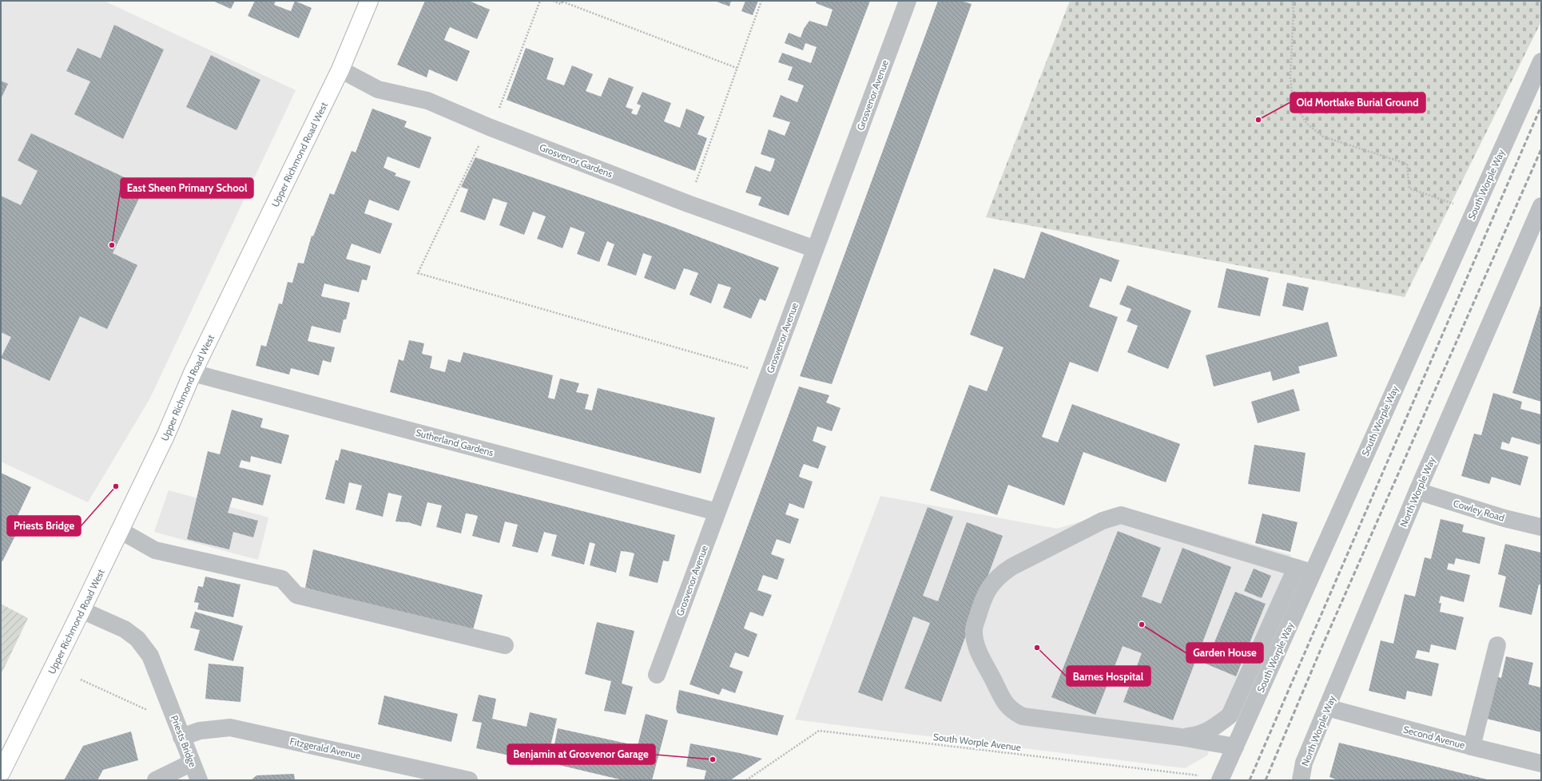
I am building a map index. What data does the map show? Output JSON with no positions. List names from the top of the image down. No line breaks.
{"streets":{"highway":["Upper Richmond Road West"],"street":["Grosvenor Avenue","Grosvenor Gardens","South Worple Way","Sutherland Gardens","North Worple Way","Cowley Road","Second Avenue","Priests Bridge","Fitzgerald Avenue"],"path":["South Worple Avenue"]},"crossings":[["Grosvenor Avenue","Grosvenor Gardens"],["Grosvenor Avenue","Sutherland Gardens"],["Upper Richmond Road West","Grosvenor Gardens"],["Upper Richmond Road West","Sutherland Gardens"],["Upper Richmond Road West","Priests Bridge"],["South Worple Way","South Worple Avenue"],["North Worple Way","Cowley Road"],["North Worple Way","Second Avenue"],["Priests Bridge","Fitzgerald Avenue"]],"places":["Old Mortlake Burial Ground","East Sheen Primary School","Priests Bridge","Garden House","Barnes Hospital","Benjamin at Grosvenor Garage"]}
